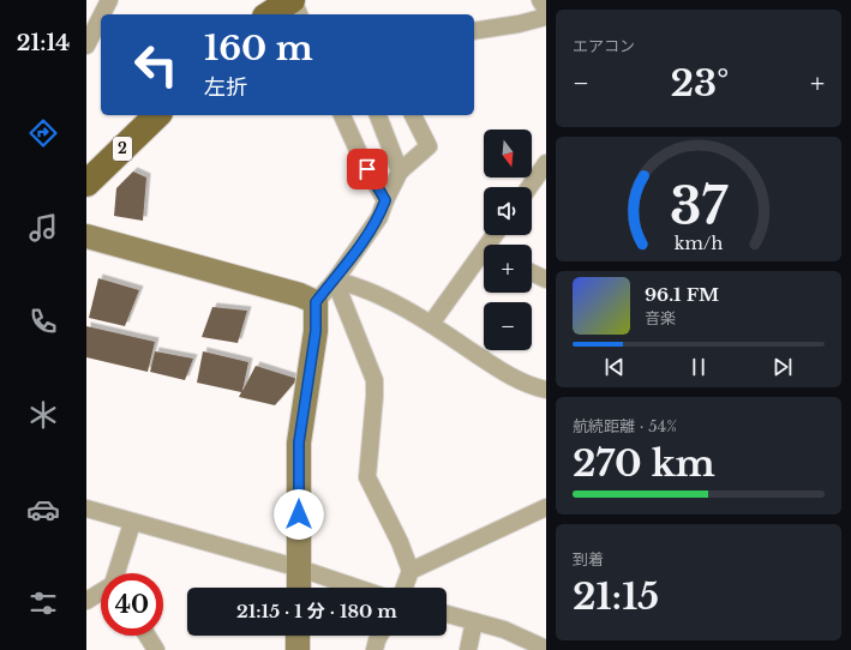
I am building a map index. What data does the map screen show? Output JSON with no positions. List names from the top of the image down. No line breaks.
{"streets":{"main road":["2"]},"north":"bottom","page":{"tabs":"21:14","tile":["エアコン",["航続距離 · 54%","270 km"],["到着","21:15"]],"turn":["160 m","左折"],"heat":["−","23°","+"],"map_buttons":["+","−"],"song":["96.1 FM","音楽"],"limit":"40","trip":"21:15 · 1 分 · 180 m","gauge":["37","km/h"]}}
